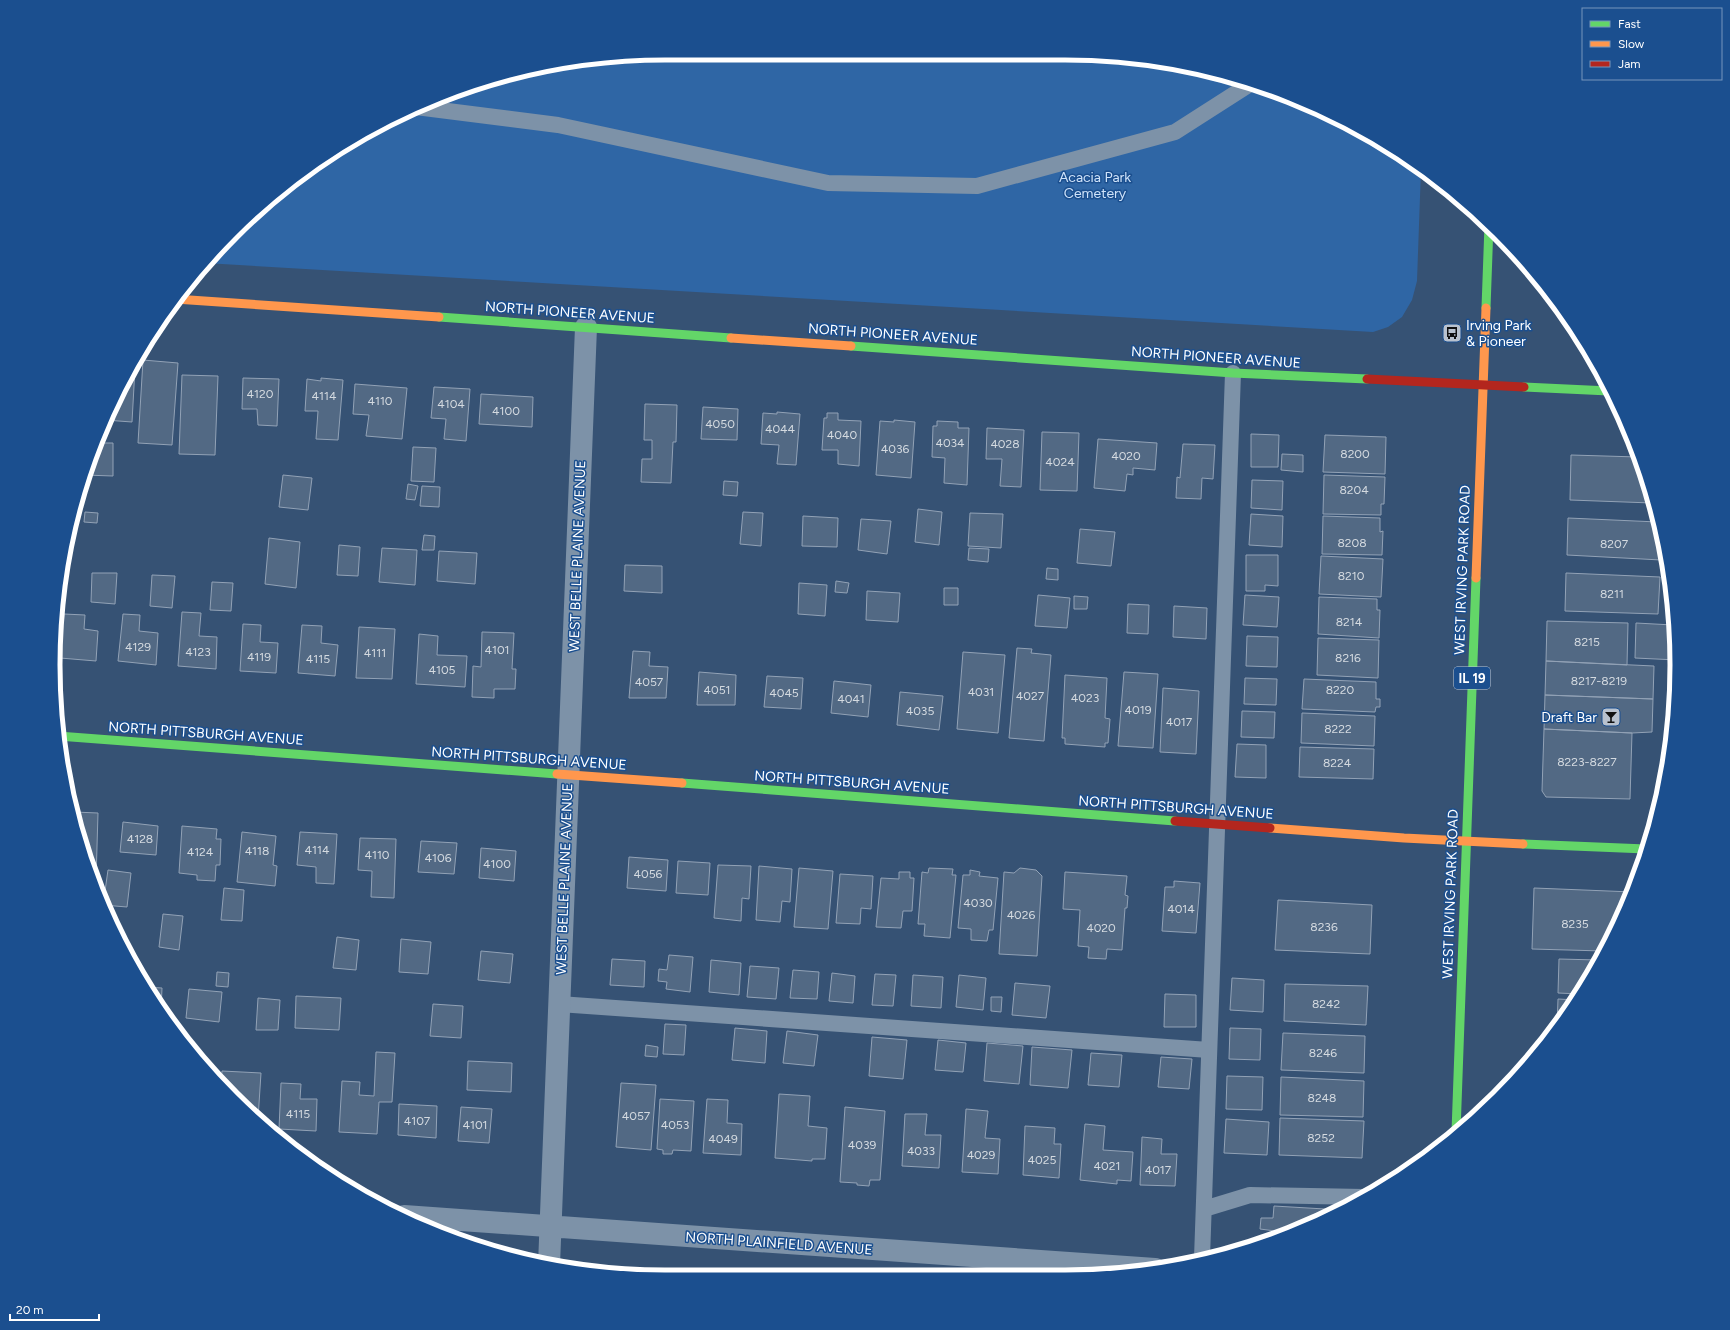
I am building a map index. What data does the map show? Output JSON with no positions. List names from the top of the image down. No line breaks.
{"streets":{"street":["NORTH PIONEER AVENUE","WEST BELLE PLAINE AVENUE","WEST IRVING PARK ROAD","IL 19","NORTH PITTSBURGH AVENUE","NORTH PLAINFIELD AVENUE"]},"crossings":[["NORTH PIONEER AVENUE","WEST BELLE PLAINE AVENUE"],["NORTH PIONEER AVENUE","WEST IRVING PARK ROAD"],["WEST BELLE PLAINE AVENUE","NORTH PITTSBURGH AVENUE"],["WEST BELLE PLAINE AVENUE","NORTH PLAINFIELD AVENUE"],["WEST IRVING PARK ROAD","NORTH PITTSBURGH AVENUE"]],"parks":["Acacia Park Cemetery"],"places":{"bus stop":["Irving Park & Pioneer"],"bar":["Draft Bar"]},"house_numbers":["4120","4114","4110","4104","4100","4050","4044","4040","4034","4028","4036","8200","4020","4024","8204","8208","8207","8210","8211","8214","8215","4129","4101","4123","4111","4119","8216","4115","4105","8217-8219","4057","4051","8220","4031","4045","4027","4023","4041","4019","4035","4017","8222","8223-8227","8224","4128","4114","4118","4124","4110","4106","4100","4056","4030","4014","4026","8235","8236","4020","8242","8246","8248","4115","4057","4107","4101","4053","8252","4049","4039","4033","4029","4025","4021","4017"],"legend":["Fast","Slow","Jam"],"scale_bar":"20 m"}
